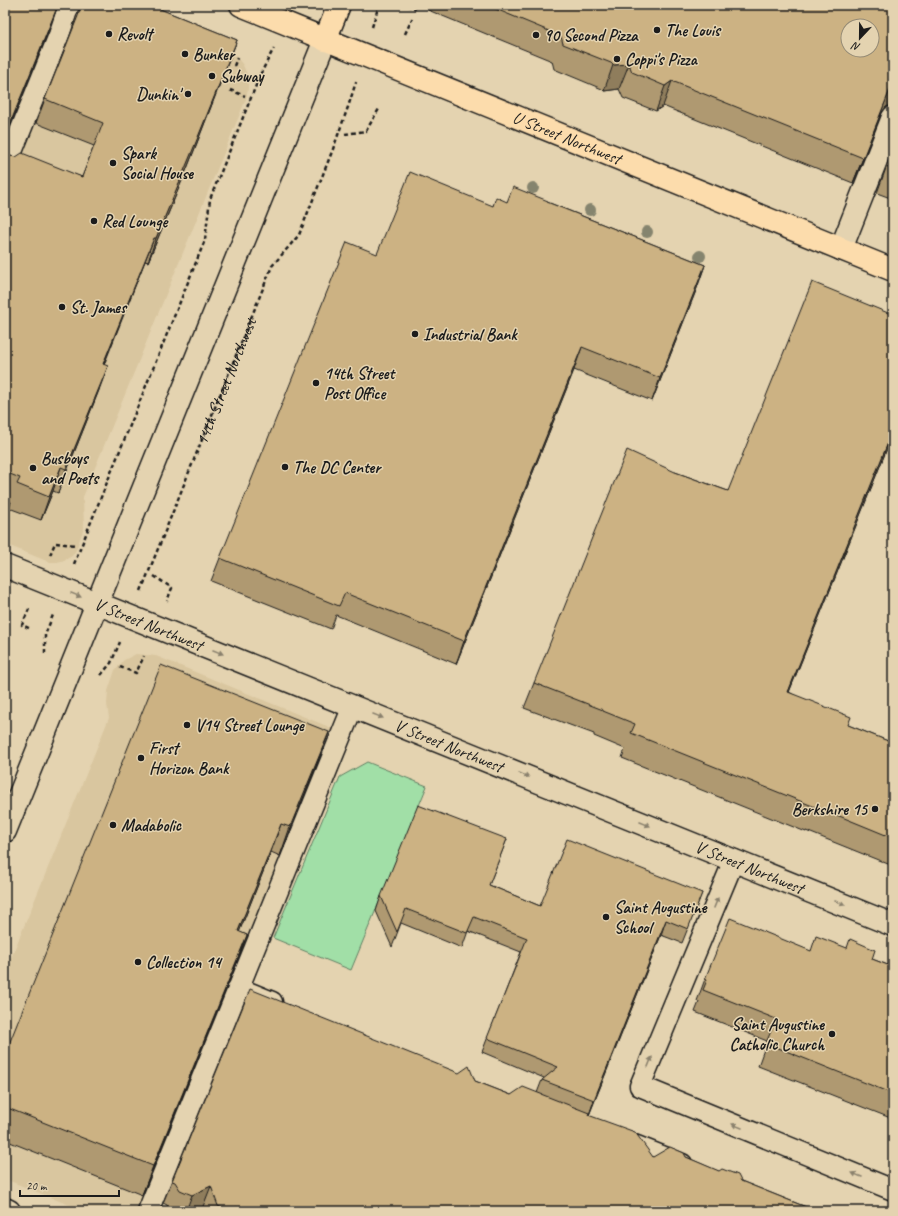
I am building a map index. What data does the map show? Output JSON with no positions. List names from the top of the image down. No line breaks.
{"streets":{"main road":["U Street Northwest","14th Street Northwest"],"street":["V Street Northwest"]},"crossings":[["U Street Northwest","14th Street Northwest"],["14th Street Northwest","V Street Northwest"]],"one_way":["V Street Northwest"],"places":["The Louis","Revolt","90 Second Pizza","Bunker","Coppi's Pizza","Subway","Dunkin'","Spark Social House","Red Lounge","St. James","Industrial Bank","14th Street Post Office","The DC Center","Busboys and Poets","V14 Street Lounge","First Horizon Bank","Berkshire 15","Madabolic","Saint Augustine School","Collection 14","Saint Augustine Catholic Church"],"scale_bar":"20 m","north":"bottom"}
